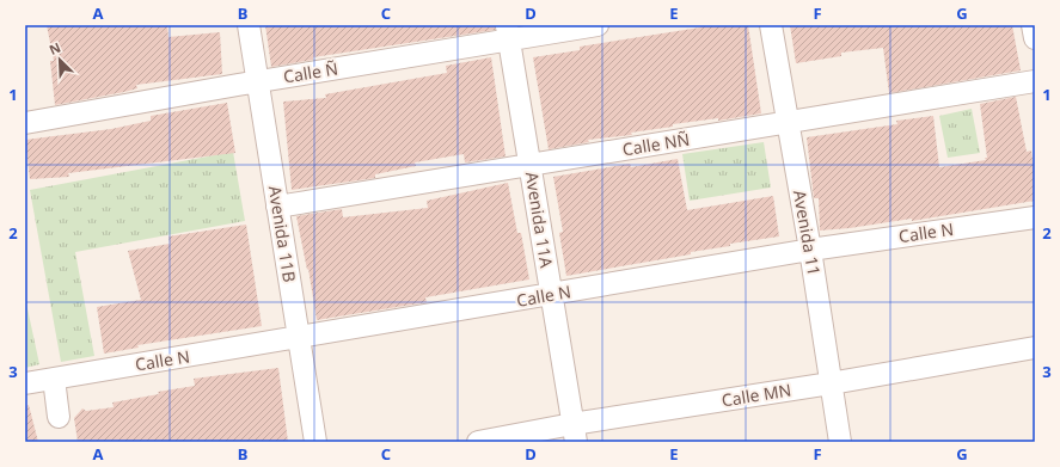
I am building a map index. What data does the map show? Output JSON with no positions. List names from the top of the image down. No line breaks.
{"streets":{"street":["Calle Ñ","Calle NÑ","Avenida 11A","Avenida 11","Calle N","Avenida 11B","Calle MN"]},"crossings":[["Calle Ñ","Avenida 11A"],["Calle Ñ","Avenida 11B"],["Calle NÑ","Avenida 11A"],["Calle NÑ","Avenida 11"],["Calle NÑ","Avenida 11B"],["Avenida 11A","Calle N"],["Avenida 11A","Calle MN"],["Avenida 11","Calle N"],["Avenida 11","Calle MN"],["Calle N","Avenida 11B"]],"north":"top left","grid":{"columns":["A","B","C","D","E","F","G"],"rows":["1","2","3"]}}
